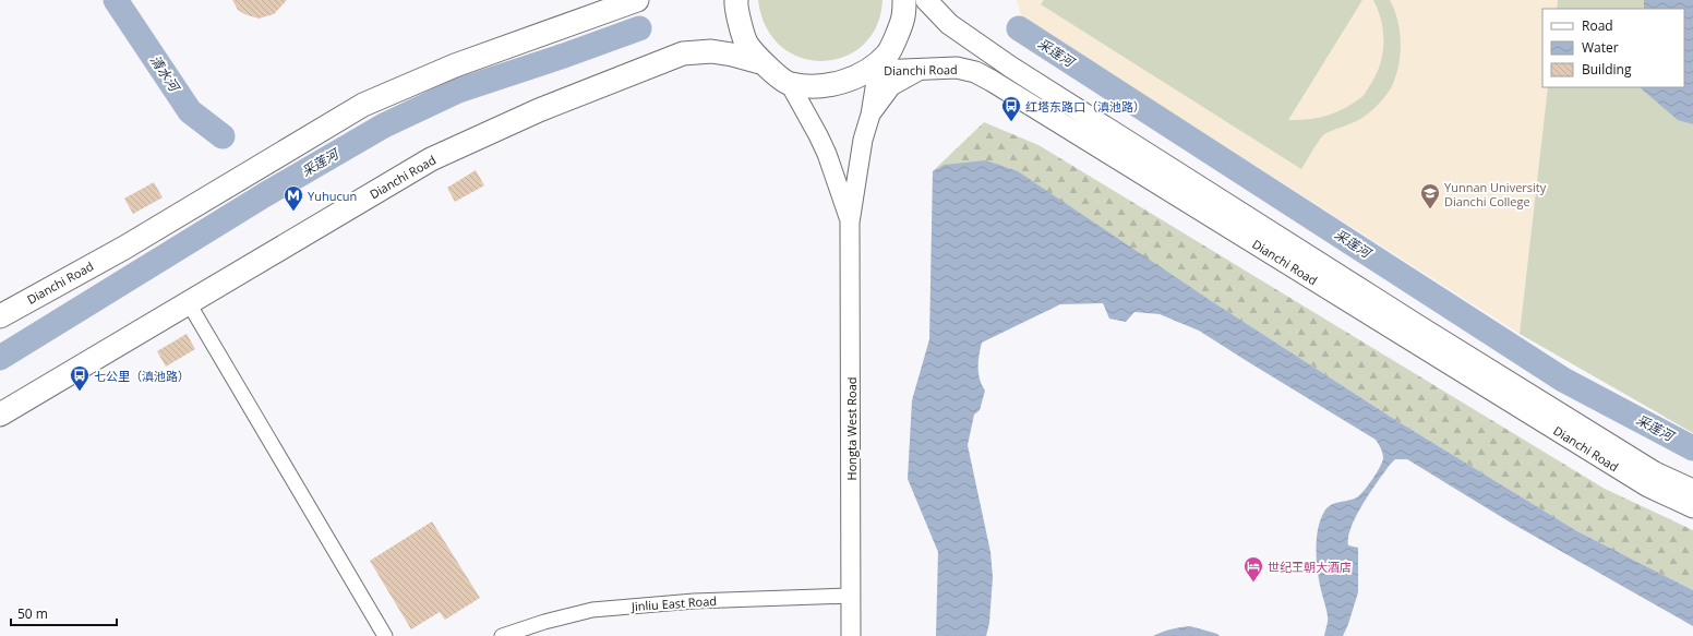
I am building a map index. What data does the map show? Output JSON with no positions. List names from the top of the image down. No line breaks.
{"streets":{"main road":["Dianchi Road"],"street":["Hongta West Road","Jinliu East Road"]},"crossings":[["Hongta West Road","Jinliu East Road"]],"water":["采莲河","清水河"],"places":{"bus stop":["红塔东路口（滇池路）","七公里（滇池路）"],"school or university":["Yunnan University Dianchi College"],"metro station":["Yuhucun"],"hotel":["世纪王朝大酒店"]},"legend":["Road","Water","Building"],"scale_bar":"50 m"}
